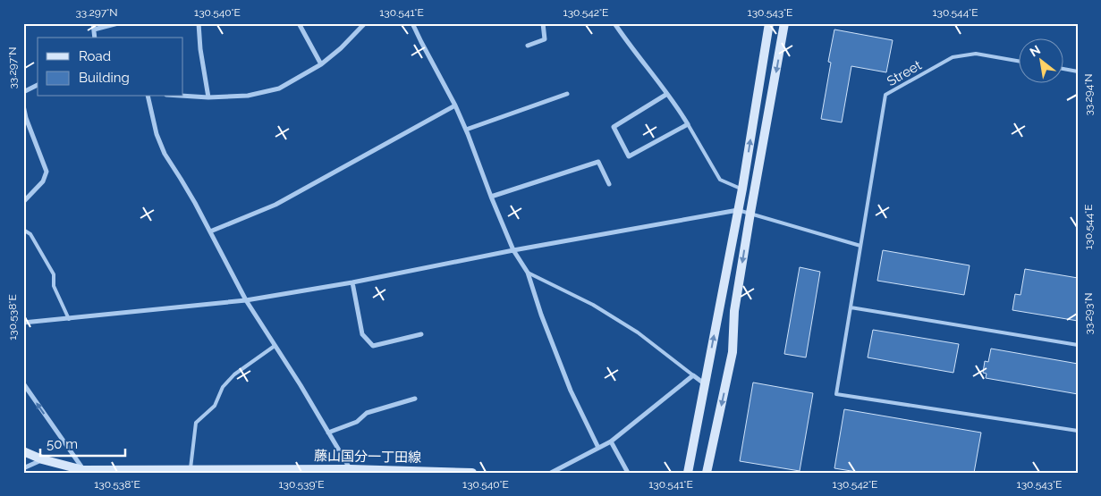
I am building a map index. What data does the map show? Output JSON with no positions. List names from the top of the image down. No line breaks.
{"streets":{"street":["藤山国分一丁田線"],"lane":["Street"]},"legend":["Road","Building"],"scale_bar":"50 m","north":"top left","coordinates":["33.297°N","130.540°E","130.541°E","130.542°E","130.543°E","130.544°E","33.294°N","33.293°N","130.538°E","130.539°E"]}
